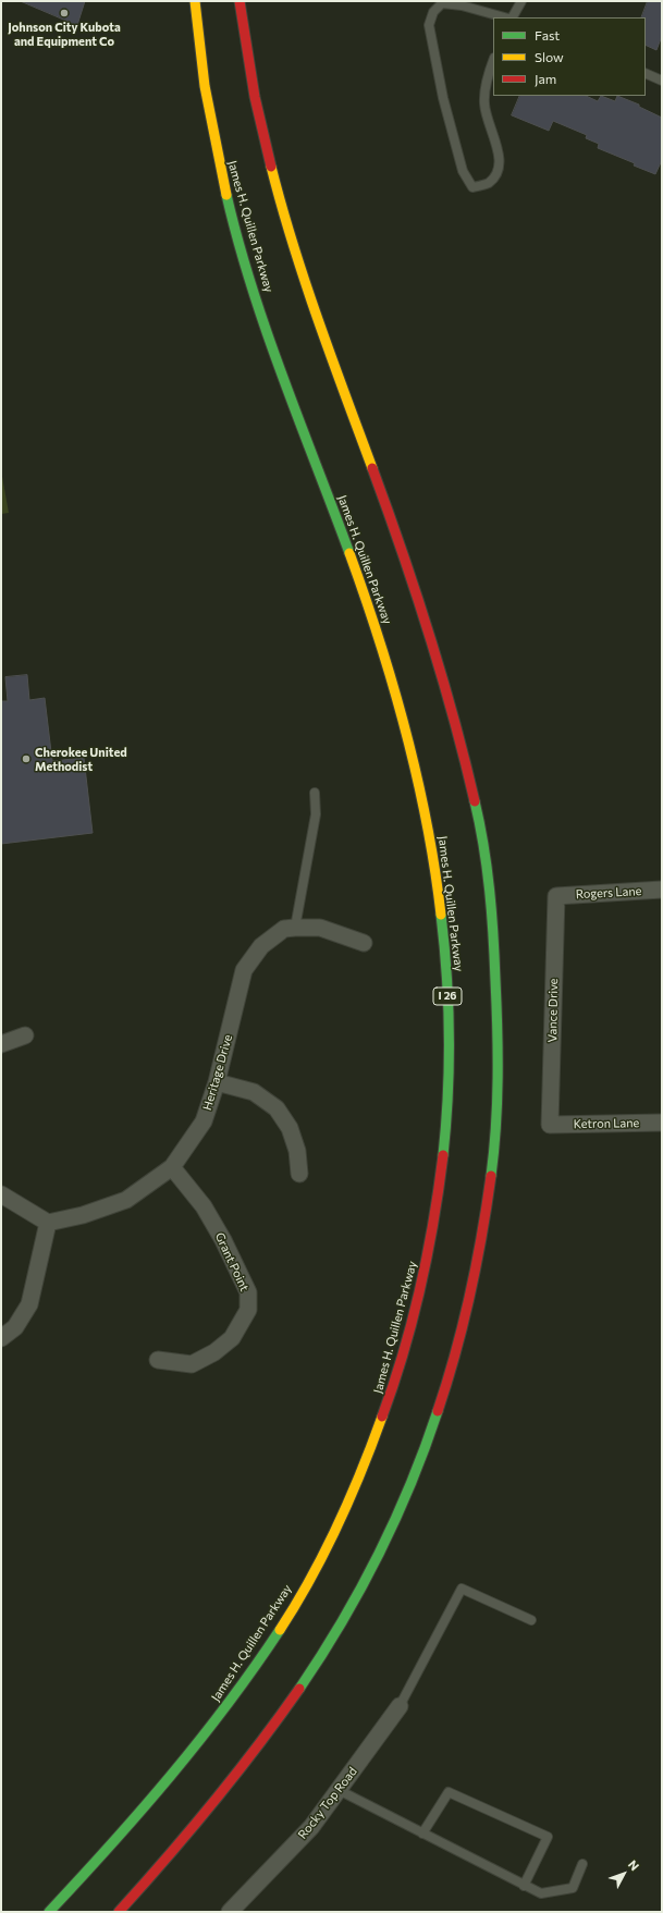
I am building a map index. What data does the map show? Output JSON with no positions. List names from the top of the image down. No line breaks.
{"streets":{"highway":["James H. Quillen Parkway","I 26"],"street":["Rogers Lane","Vance Drive","Heritage Drive","Ketron Lane","Grant Point","Rocky Top Road"]},"crossings":[["Rogers Lane","Vance Drive"],["Vance Drive","Ketron Lane"],["Heritage Drive","Grant Point"]],"places":["Johnson City Kubota and Equipment Co","Cherokee United Methodist"],"legend":["Fast","Slow","Jam"],"north":"top right"}
